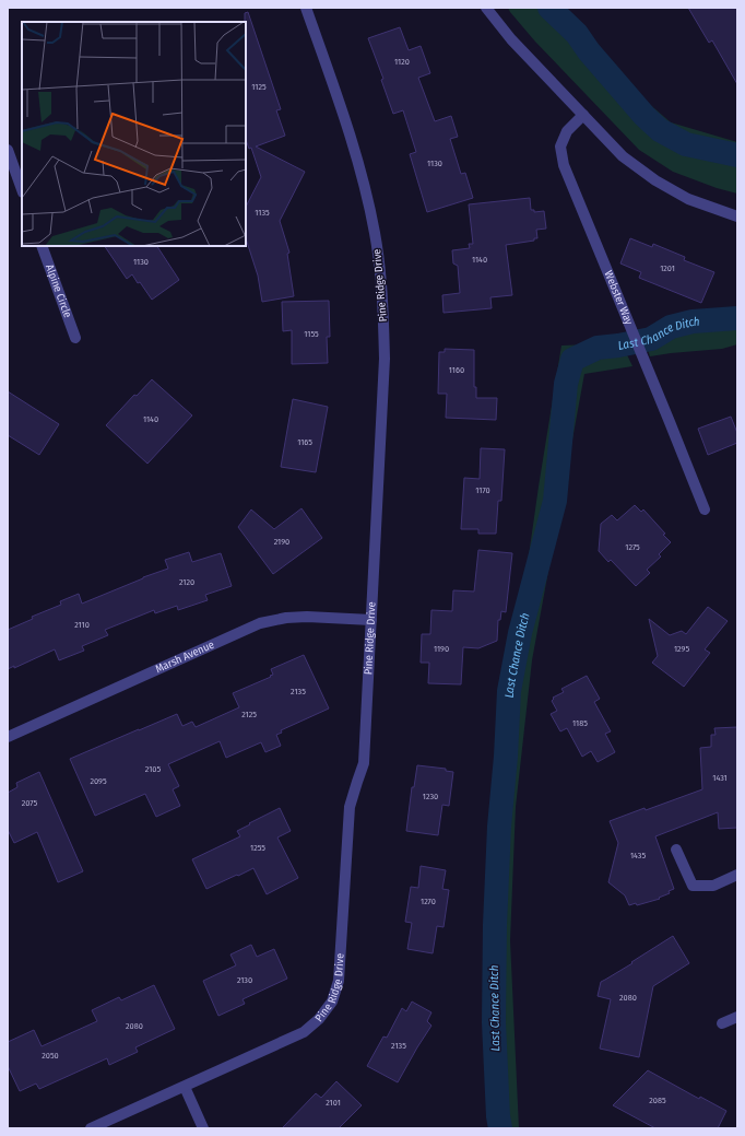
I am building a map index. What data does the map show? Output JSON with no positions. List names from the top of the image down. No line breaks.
{"streets":{"street":["Pine Ridge Drive","Alpine Circle","Webster Way","Marsh Avenue"]},"crossings":[["Pine Ridge Drive","Marsh Avenue"]],"water":["Last Chance Ditch"],"house_numbers":["1120","1125","1130","1135","1140","1130","1201","1155","1160","1140","1165","1170","2190","1275","2120","2110","1190","1295","2135","2125","1185","2105","1431","2095","1230","2075","1255","1435","1270","2130","2080","2080","2135","2050","2085","2101"]}
